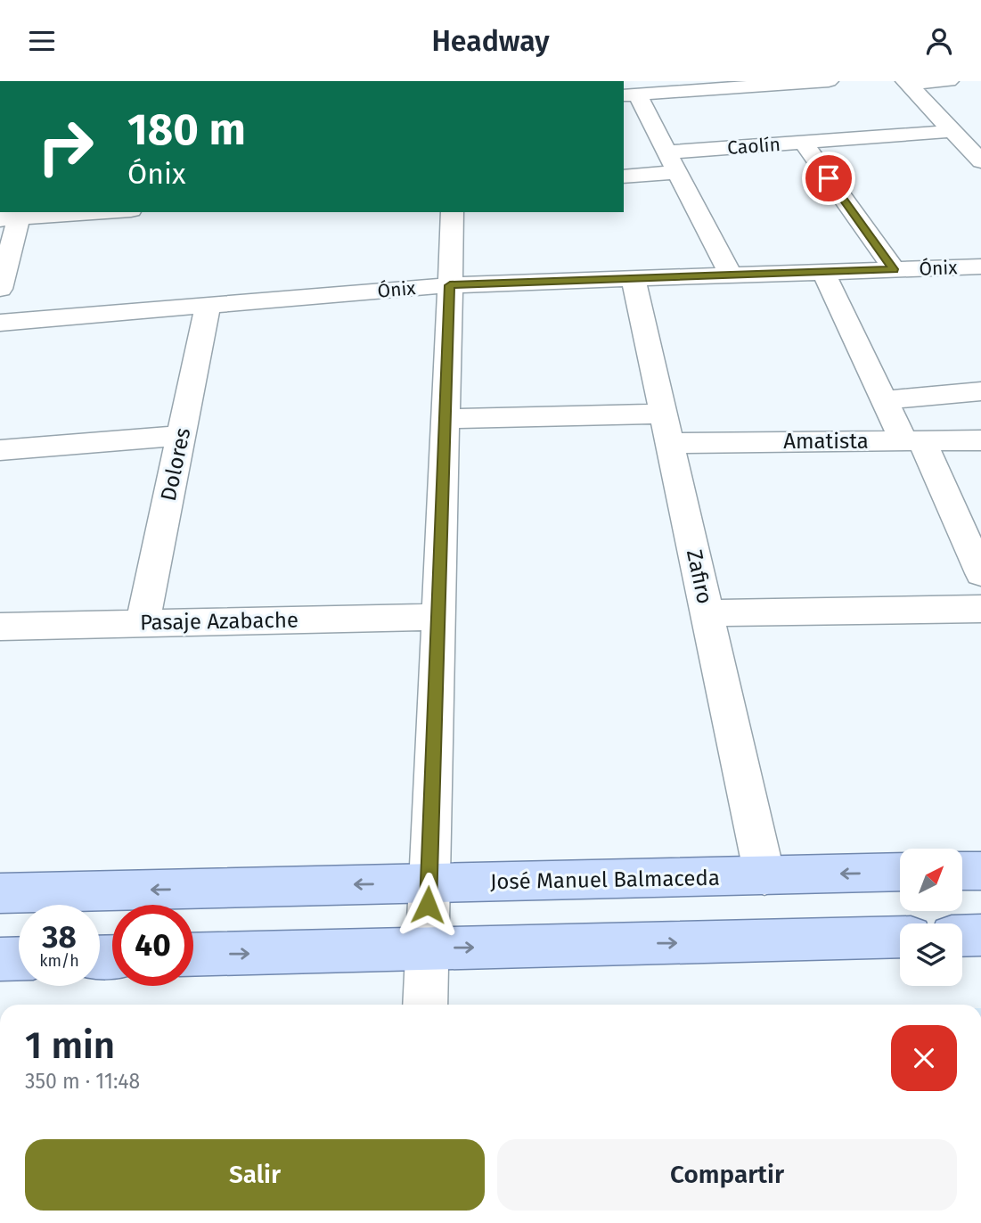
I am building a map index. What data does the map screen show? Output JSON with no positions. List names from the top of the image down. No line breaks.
{"streets":{"main road":["José Manuel Balmaceda"],"street":["Caolín","Ónix","Amatista","Dolores","Zafiro","Pasaje Azabache"]},"crossings":[["Ónix","Dolores"],["Ónix","Zafiro"],["Amatista","Zafiro"],["Dolores","Pasaje Azabache"],["Zafiro","José Manuel Balmaceda"]],"north":"top right","page":{"header":"Headway","turn":["180 m","Ónix"],"speed":"38 km/h","limit":"40","heading":["1 min","350 m · 11:48"],"buttons":["Salir","Compartir"]}}
